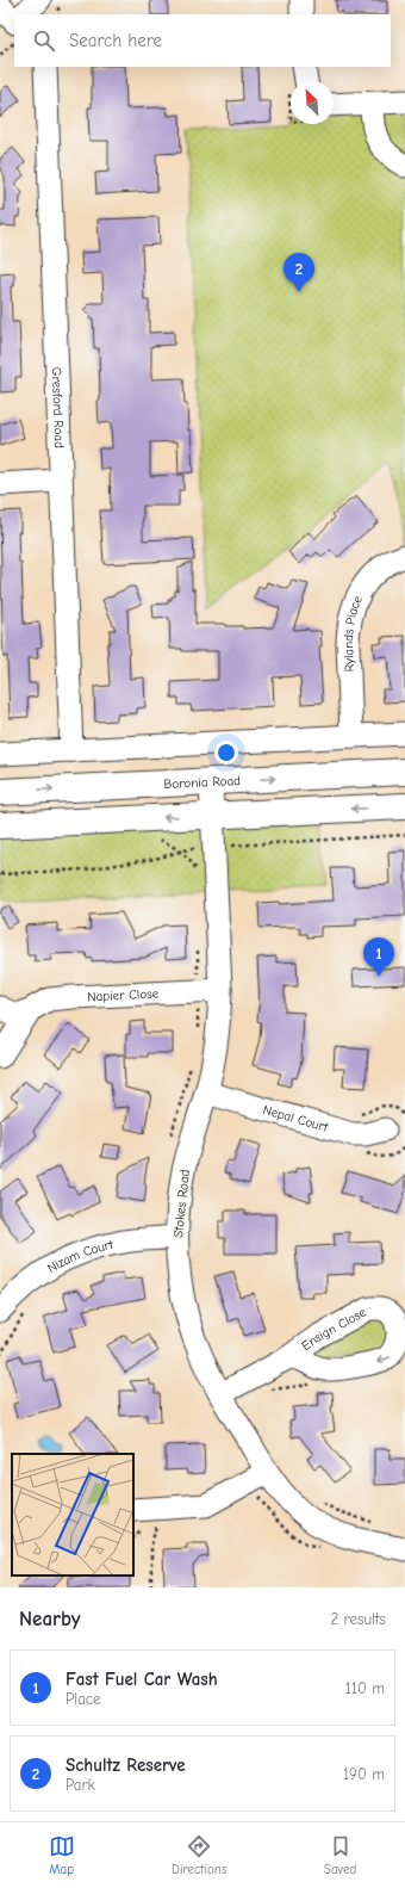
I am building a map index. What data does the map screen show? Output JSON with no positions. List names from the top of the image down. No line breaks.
{"streets":{"main road":["Boronia Road"],"street":["Gresford Road","Rylands Place","Napier Close","Nepal Court","Stokes Road","Nizam Court","Ensign Close"]},"crossings":[["Boronia Road","Stokes Road"],["Napier Close","Stokes Road"],["Nepal Court","Stokes Road"],["Stokes Road","Nizam Court"],["Stokes Road","Ensign Close"]],"north":"top left","page":{"search":"Search here","pins":["2","1"],"heading":["Nearby","2 results"],"list":[{"mark":"1","name":"Fast Fuel Car Wash","note":"Place","value":"110 m"},{"mark":"2","name":"Schultz Reserve","note":"Park","value":"190 m"}],"nav":["Map","Directions","Saved"]}}
